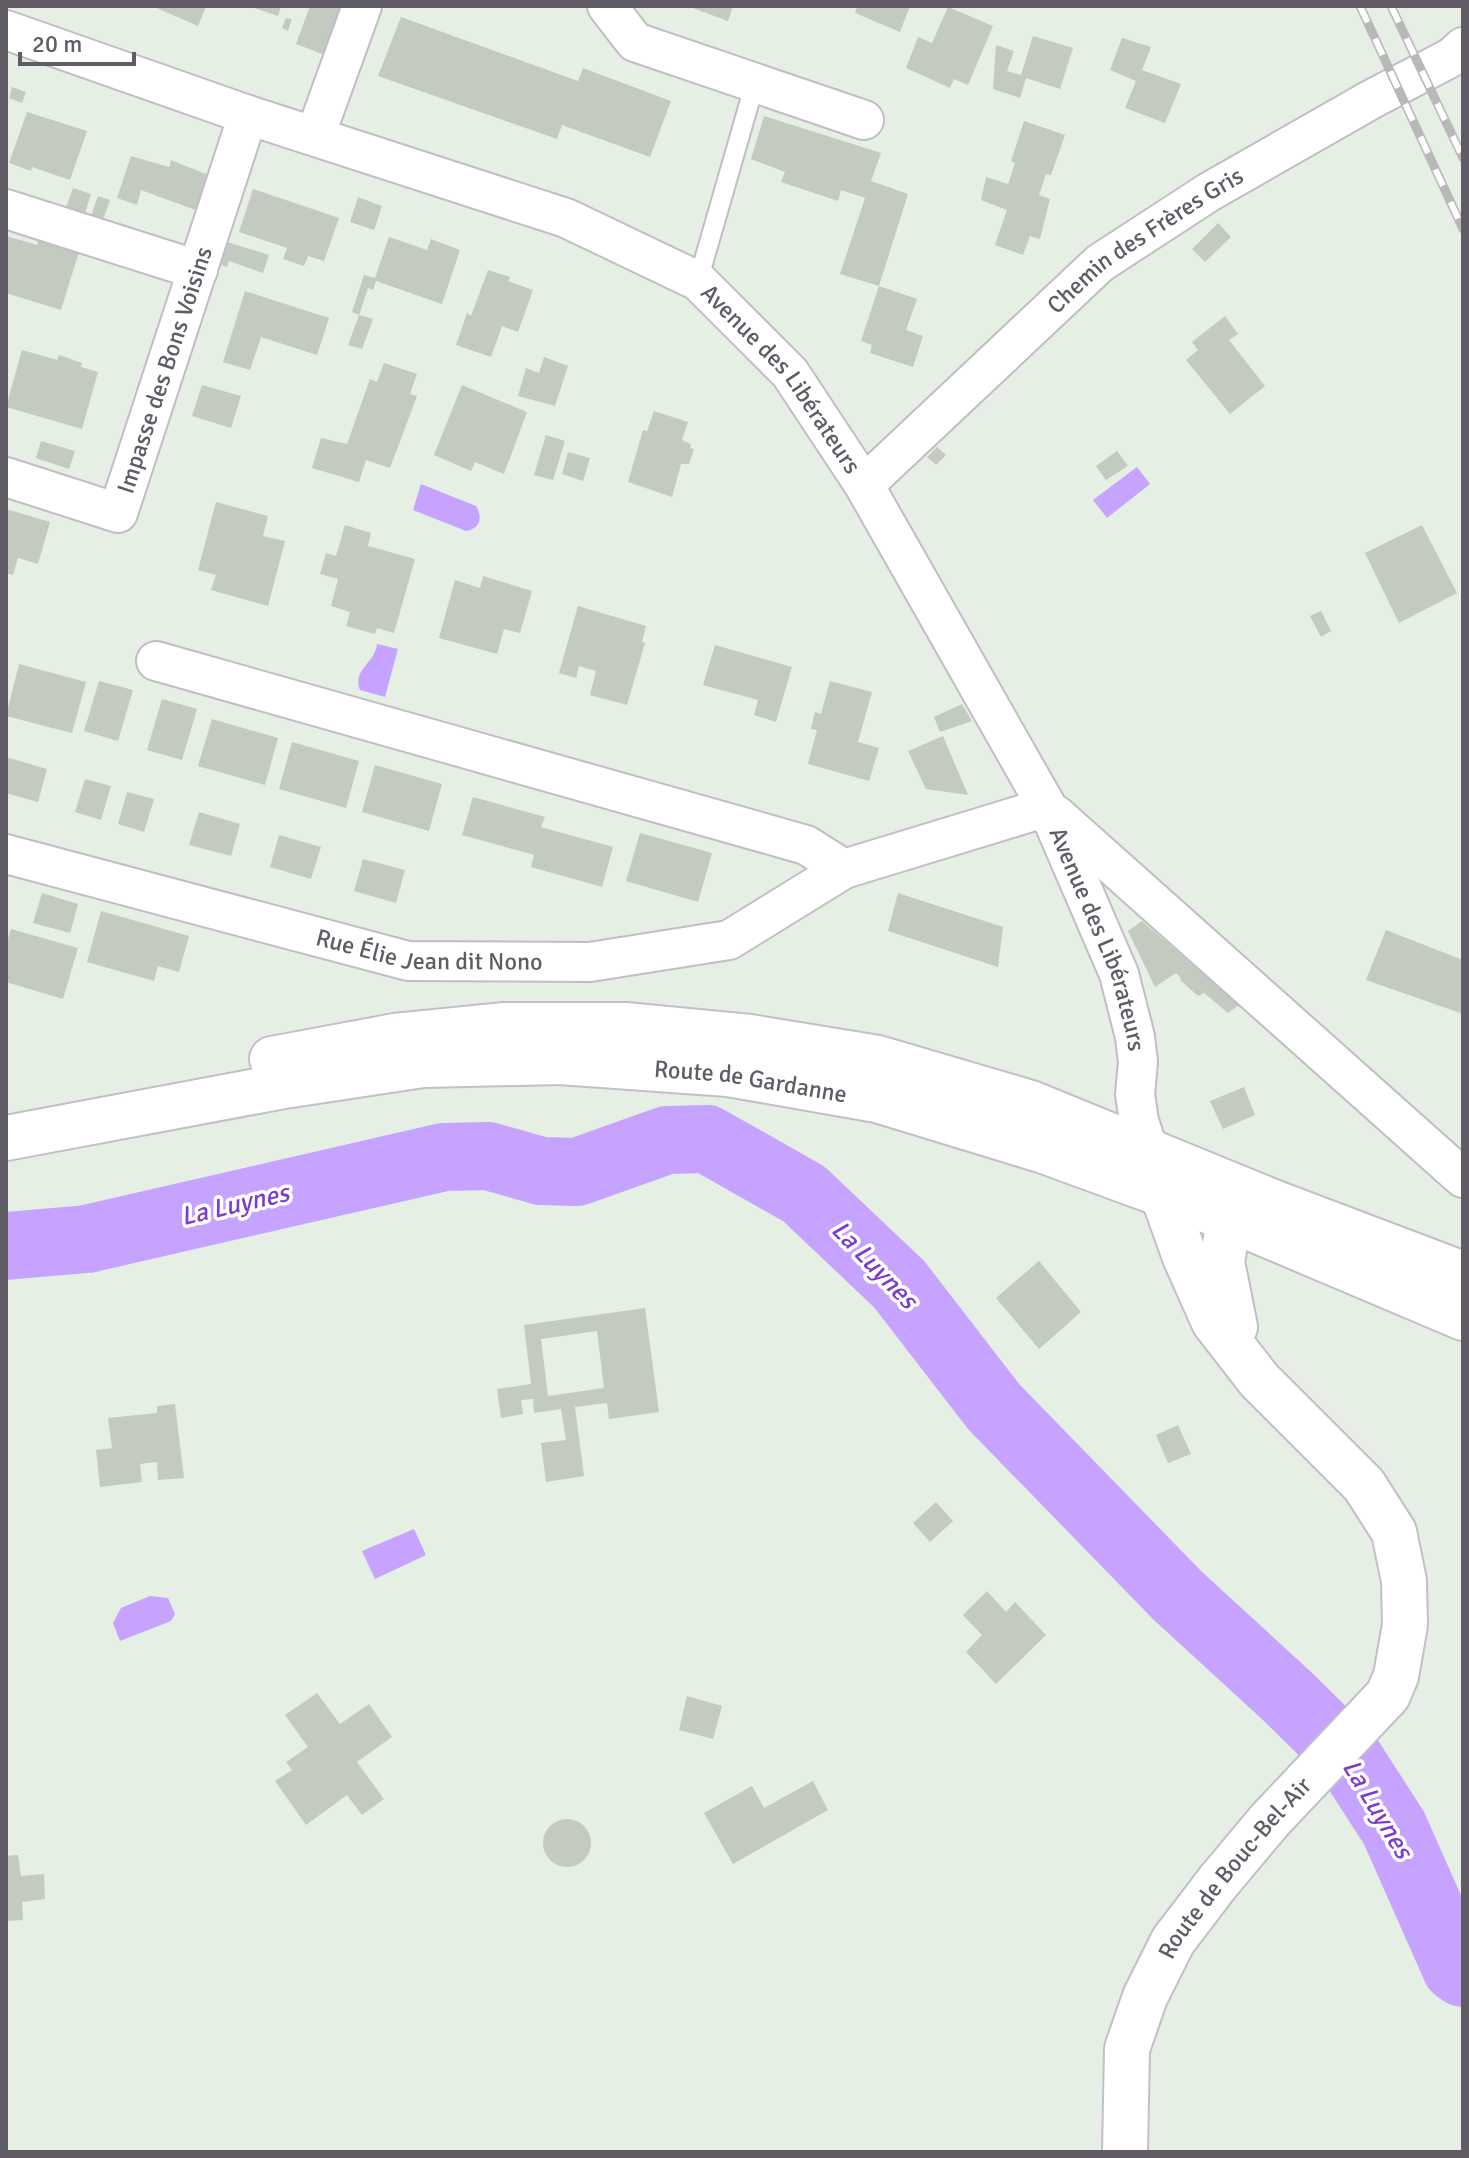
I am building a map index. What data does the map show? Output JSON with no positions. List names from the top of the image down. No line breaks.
{"streets":{"main road":["Route de Gardanne","Route de Bouc-Bel-Air"],"street":["Chemin des Frères Gris","Impasse des Bons Voisins","Avenue des Libérateurs","Rue Élie Jean dit Nono"]},"crossings":[["Chemin des Frères Gris","Avenue des Libérateurs"],["Impasse des Bons Voisins","Avenue des Libérateurs"],["Avenue des Libérateurs","Rue Élie Jean dit Nono"],["Avenue des Libérateurs","Route de Gardanne"],["Avenue des Libérateurs","Route de Bouc-Bel-Air"],["Route de Gardanne","Route de Bouc-Bel-Air"]],"water":["La Luynes"],"scale_bar":"20 m"}
